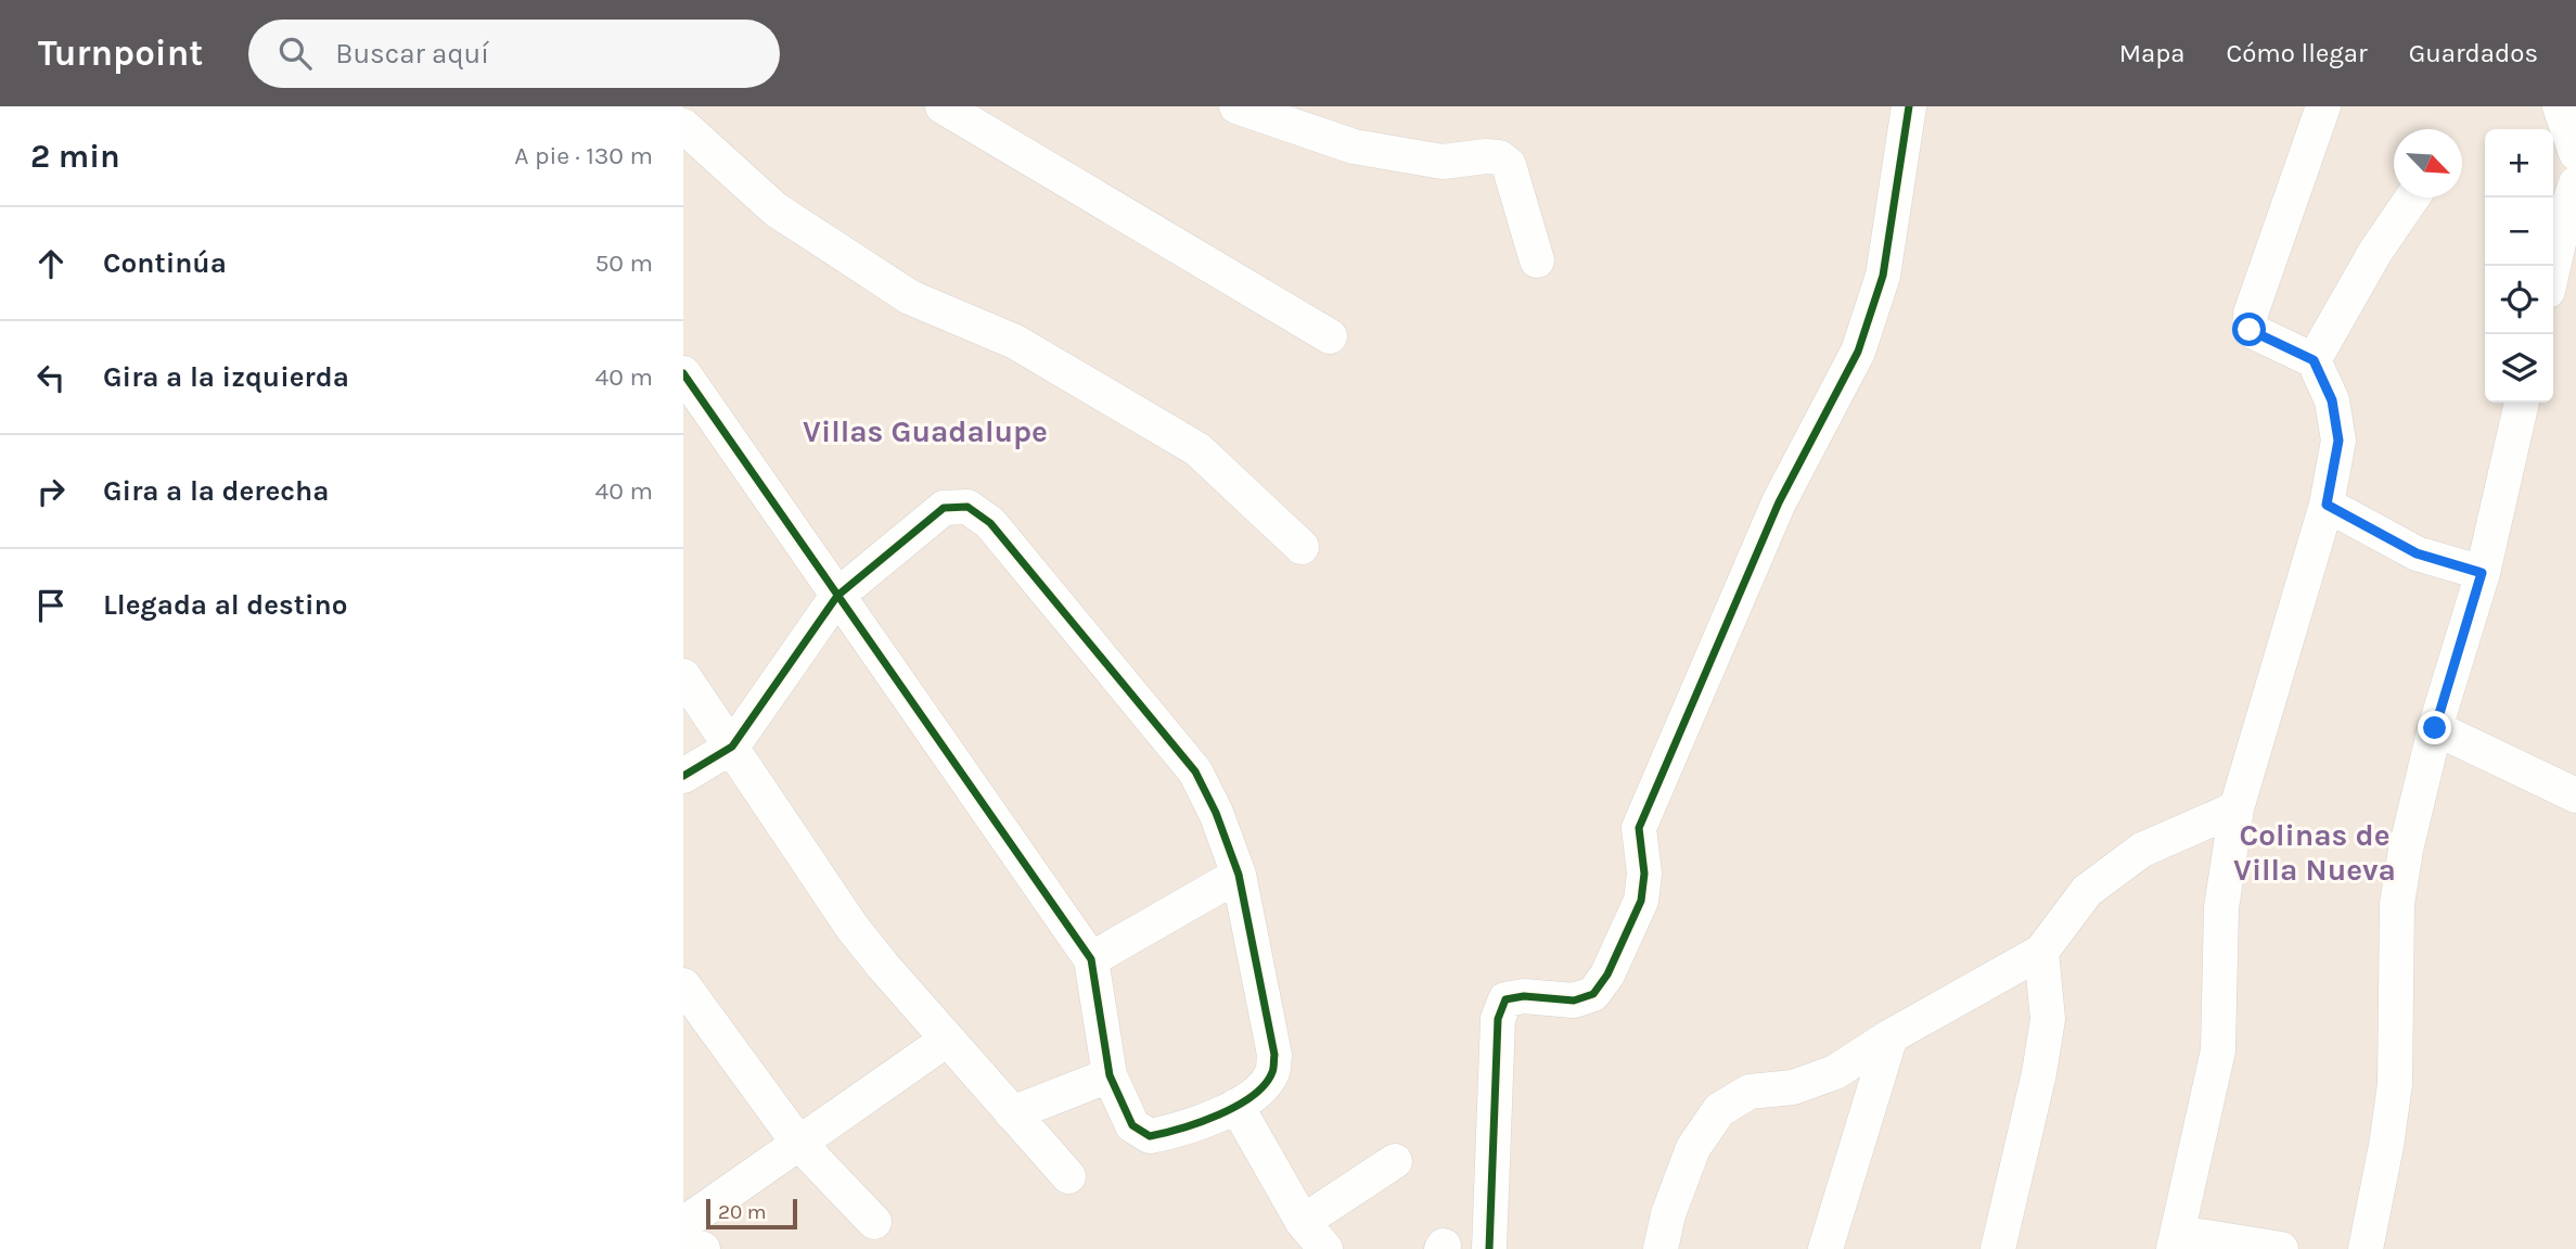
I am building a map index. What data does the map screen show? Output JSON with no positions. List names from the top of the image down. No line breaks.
{"districts":["Villas Guadalupe","Colinas de Villa Nueva"],"scale_bar":"20 m","north":"bottom right","page":{"header":"Turnpoint","search":"Buscar aquí","nav":["Mapa","Cómo llegar","Guardados"],"heading":["2 min","A pie · 130 m"],"map_buttons":["+","−"],"list":[["Continúa","50 m"],["Gira a la izquierda","40 m"],["Gira a la derecha","40 m"],"Llegada al destino"],"scale":"20 m"}}
